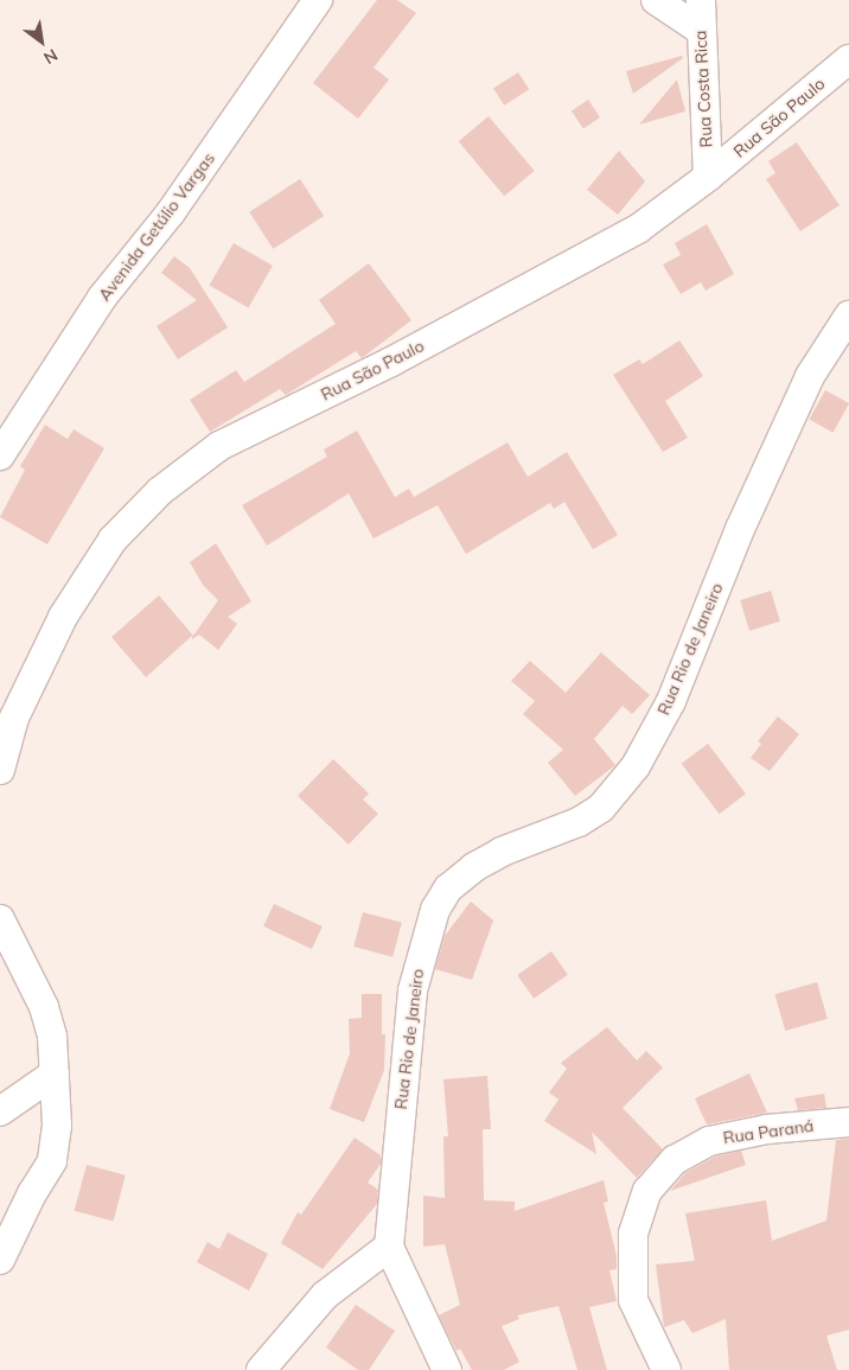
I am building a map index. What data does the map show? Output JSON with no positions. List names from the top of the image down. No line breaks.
{"streets":{"street":["Rua Costa Rica","Rua São Paulo","Avenida Getúlio Vargas","Rua Rio de Janeiro","Rua Paraná"]},"crossings":[["Rua Costa Rica","Rua São Paulo"]],"north":"bottom right"}
